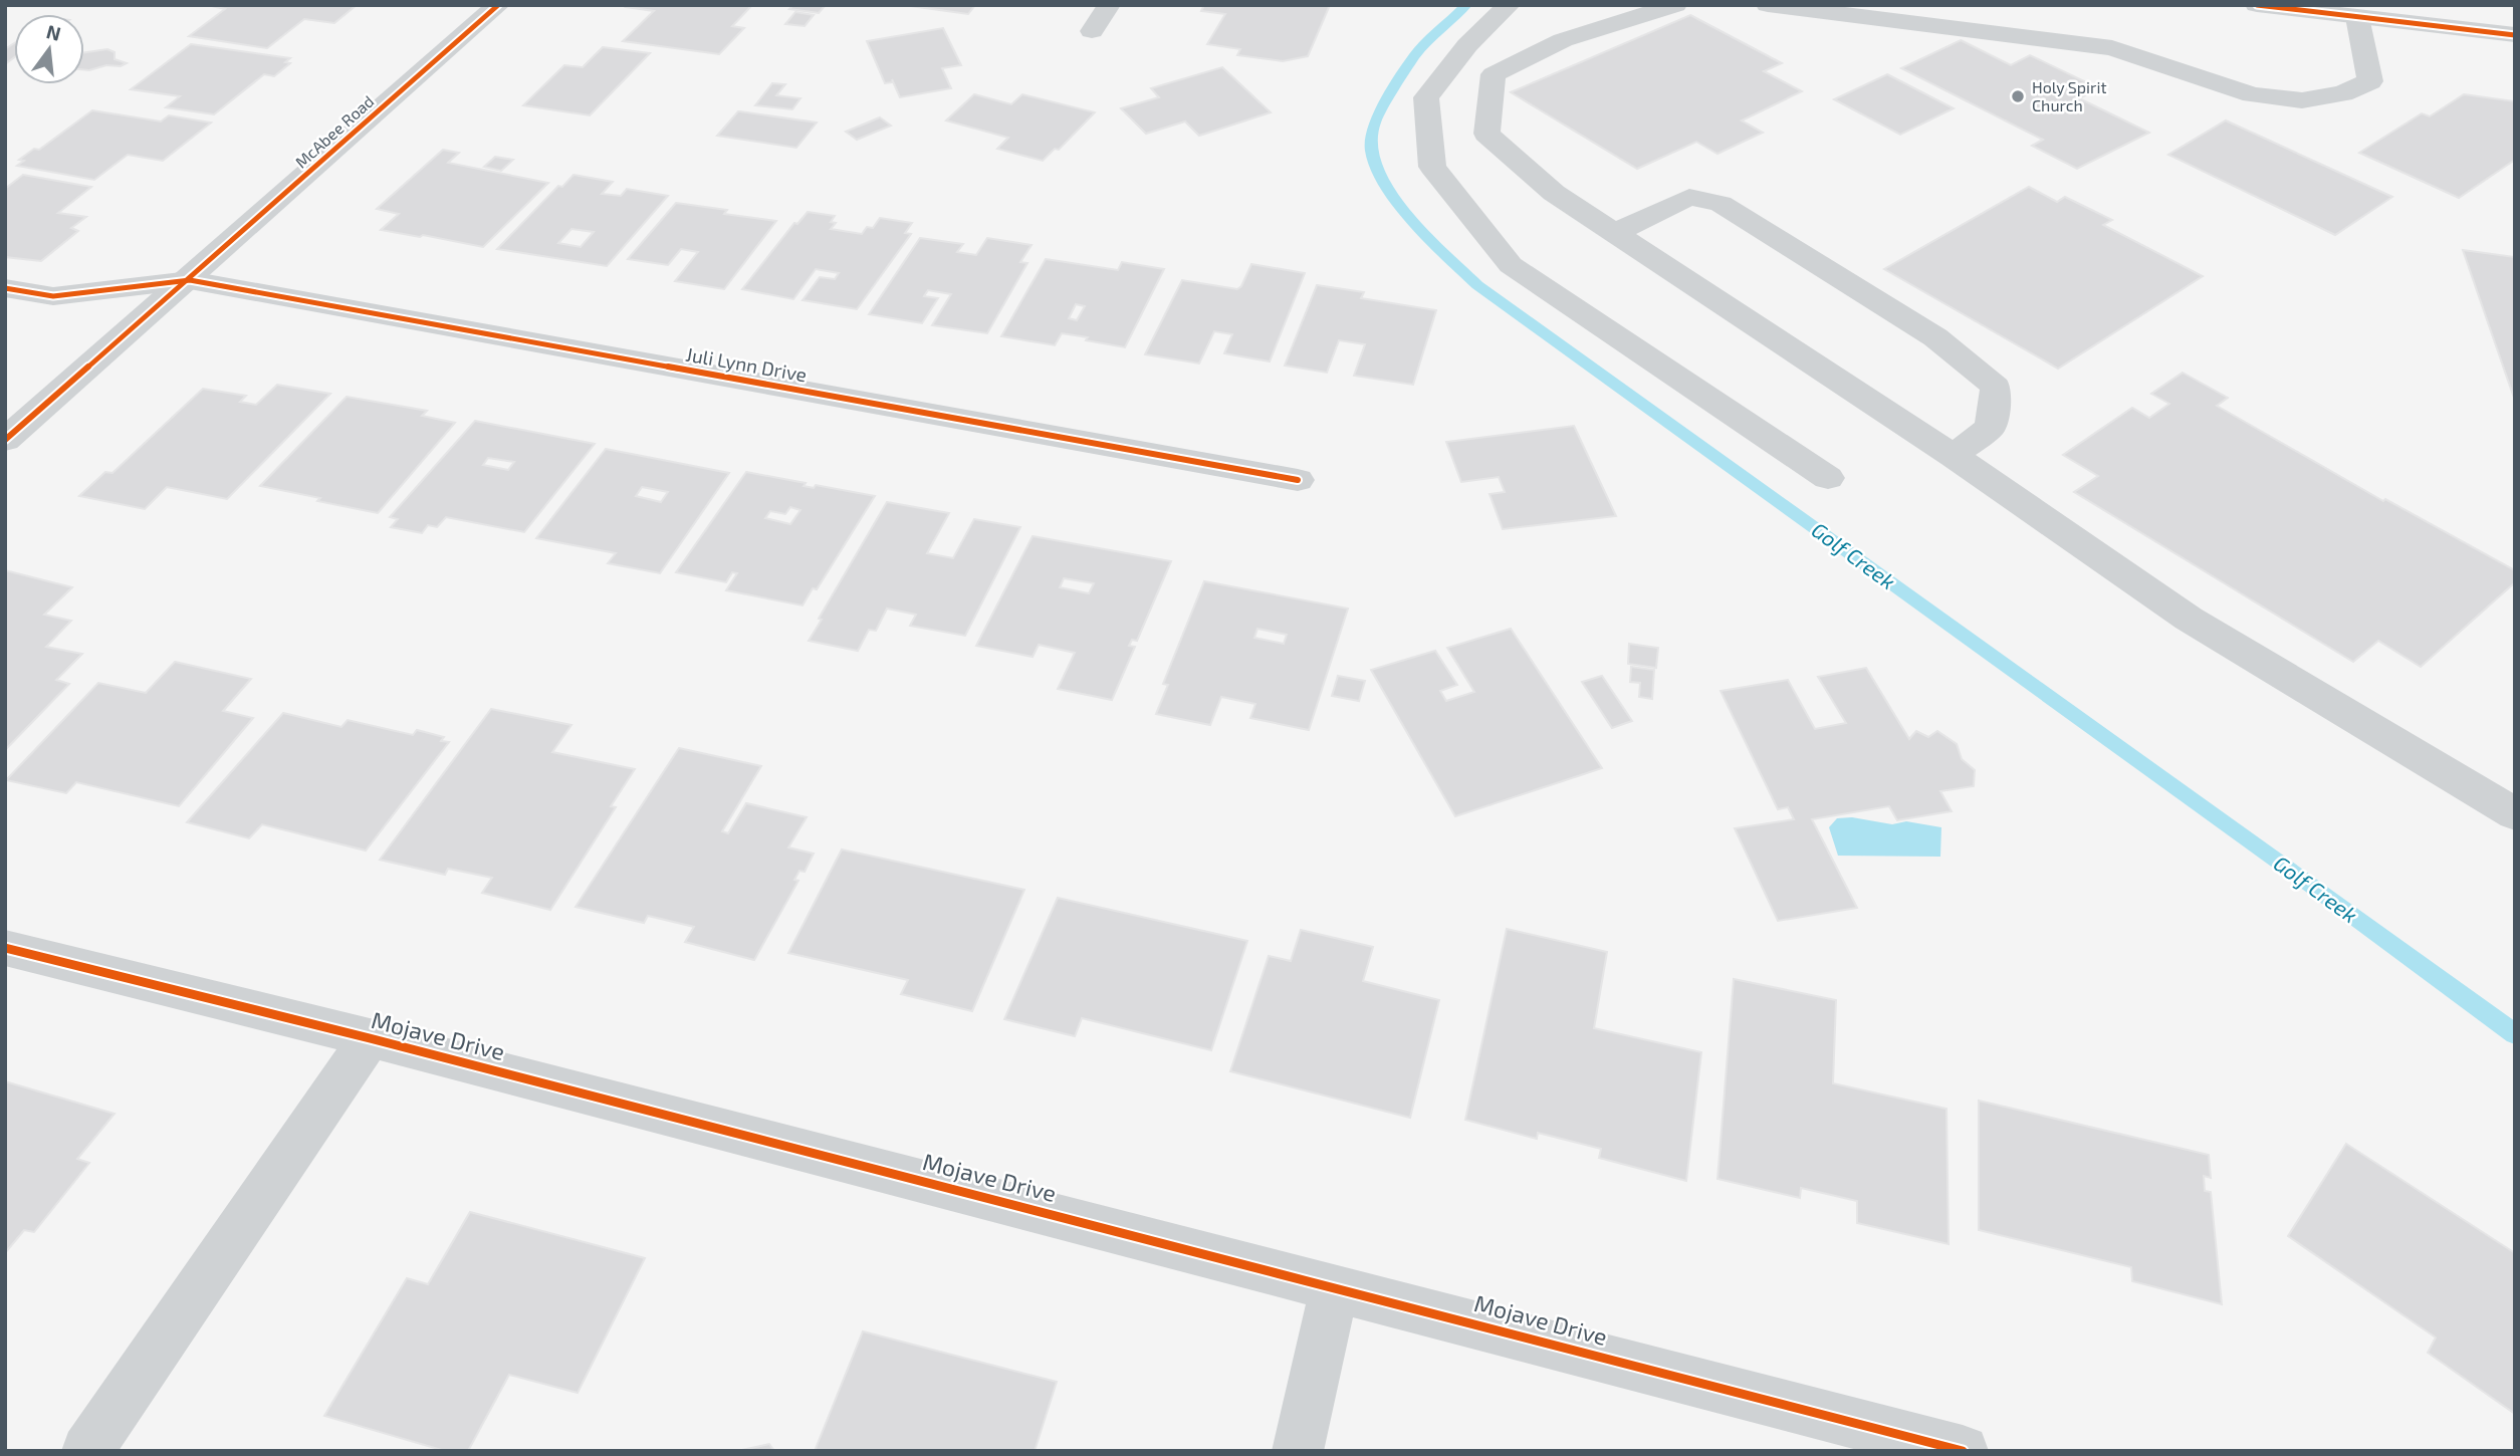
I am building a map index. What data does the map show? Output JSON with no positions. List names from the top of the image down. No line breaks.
{"streets":{"street":["McAbee Road","Juli Lynn Drive","Mojave Drive"]},"crossings":[["McAbee Road","Juli Lynn Drive"]],"water":["Golf Creek"],"places":["Holy Spirit Church"],"north":"top"}
